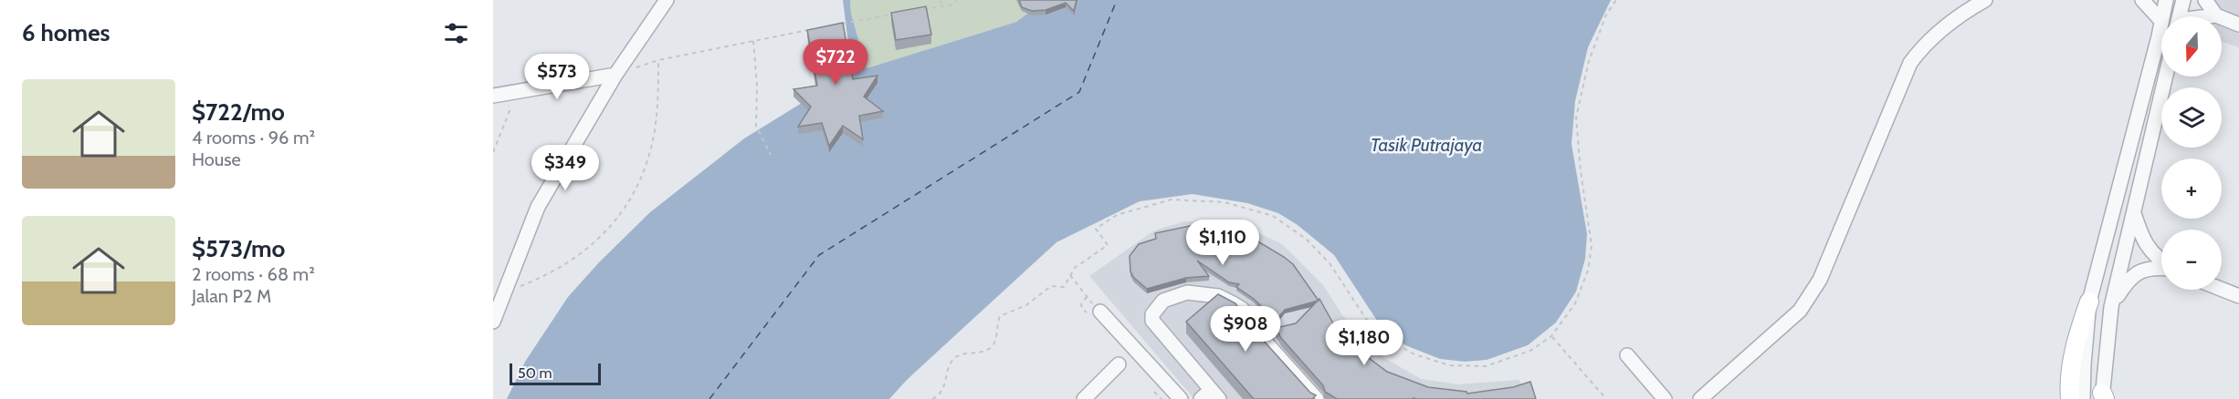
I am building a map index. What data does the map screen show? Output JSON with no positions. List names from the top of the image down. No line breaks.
{"water":["Tasik Putrajaya"],"scale_bar":"50 m","north":"bottom","page":{"heading":"6 homes","map_buttons":["+","−"],"price":["$722","$573","$349","$1,110","$908","$1,180"],"list":[{"name":"$722/mo","note":"4 rooms · 96 m² · House"},{"name":"$573/mo","note":"2 rooms · 68 m² · Jalan P2 M"}],"scale":"50 m"}}
